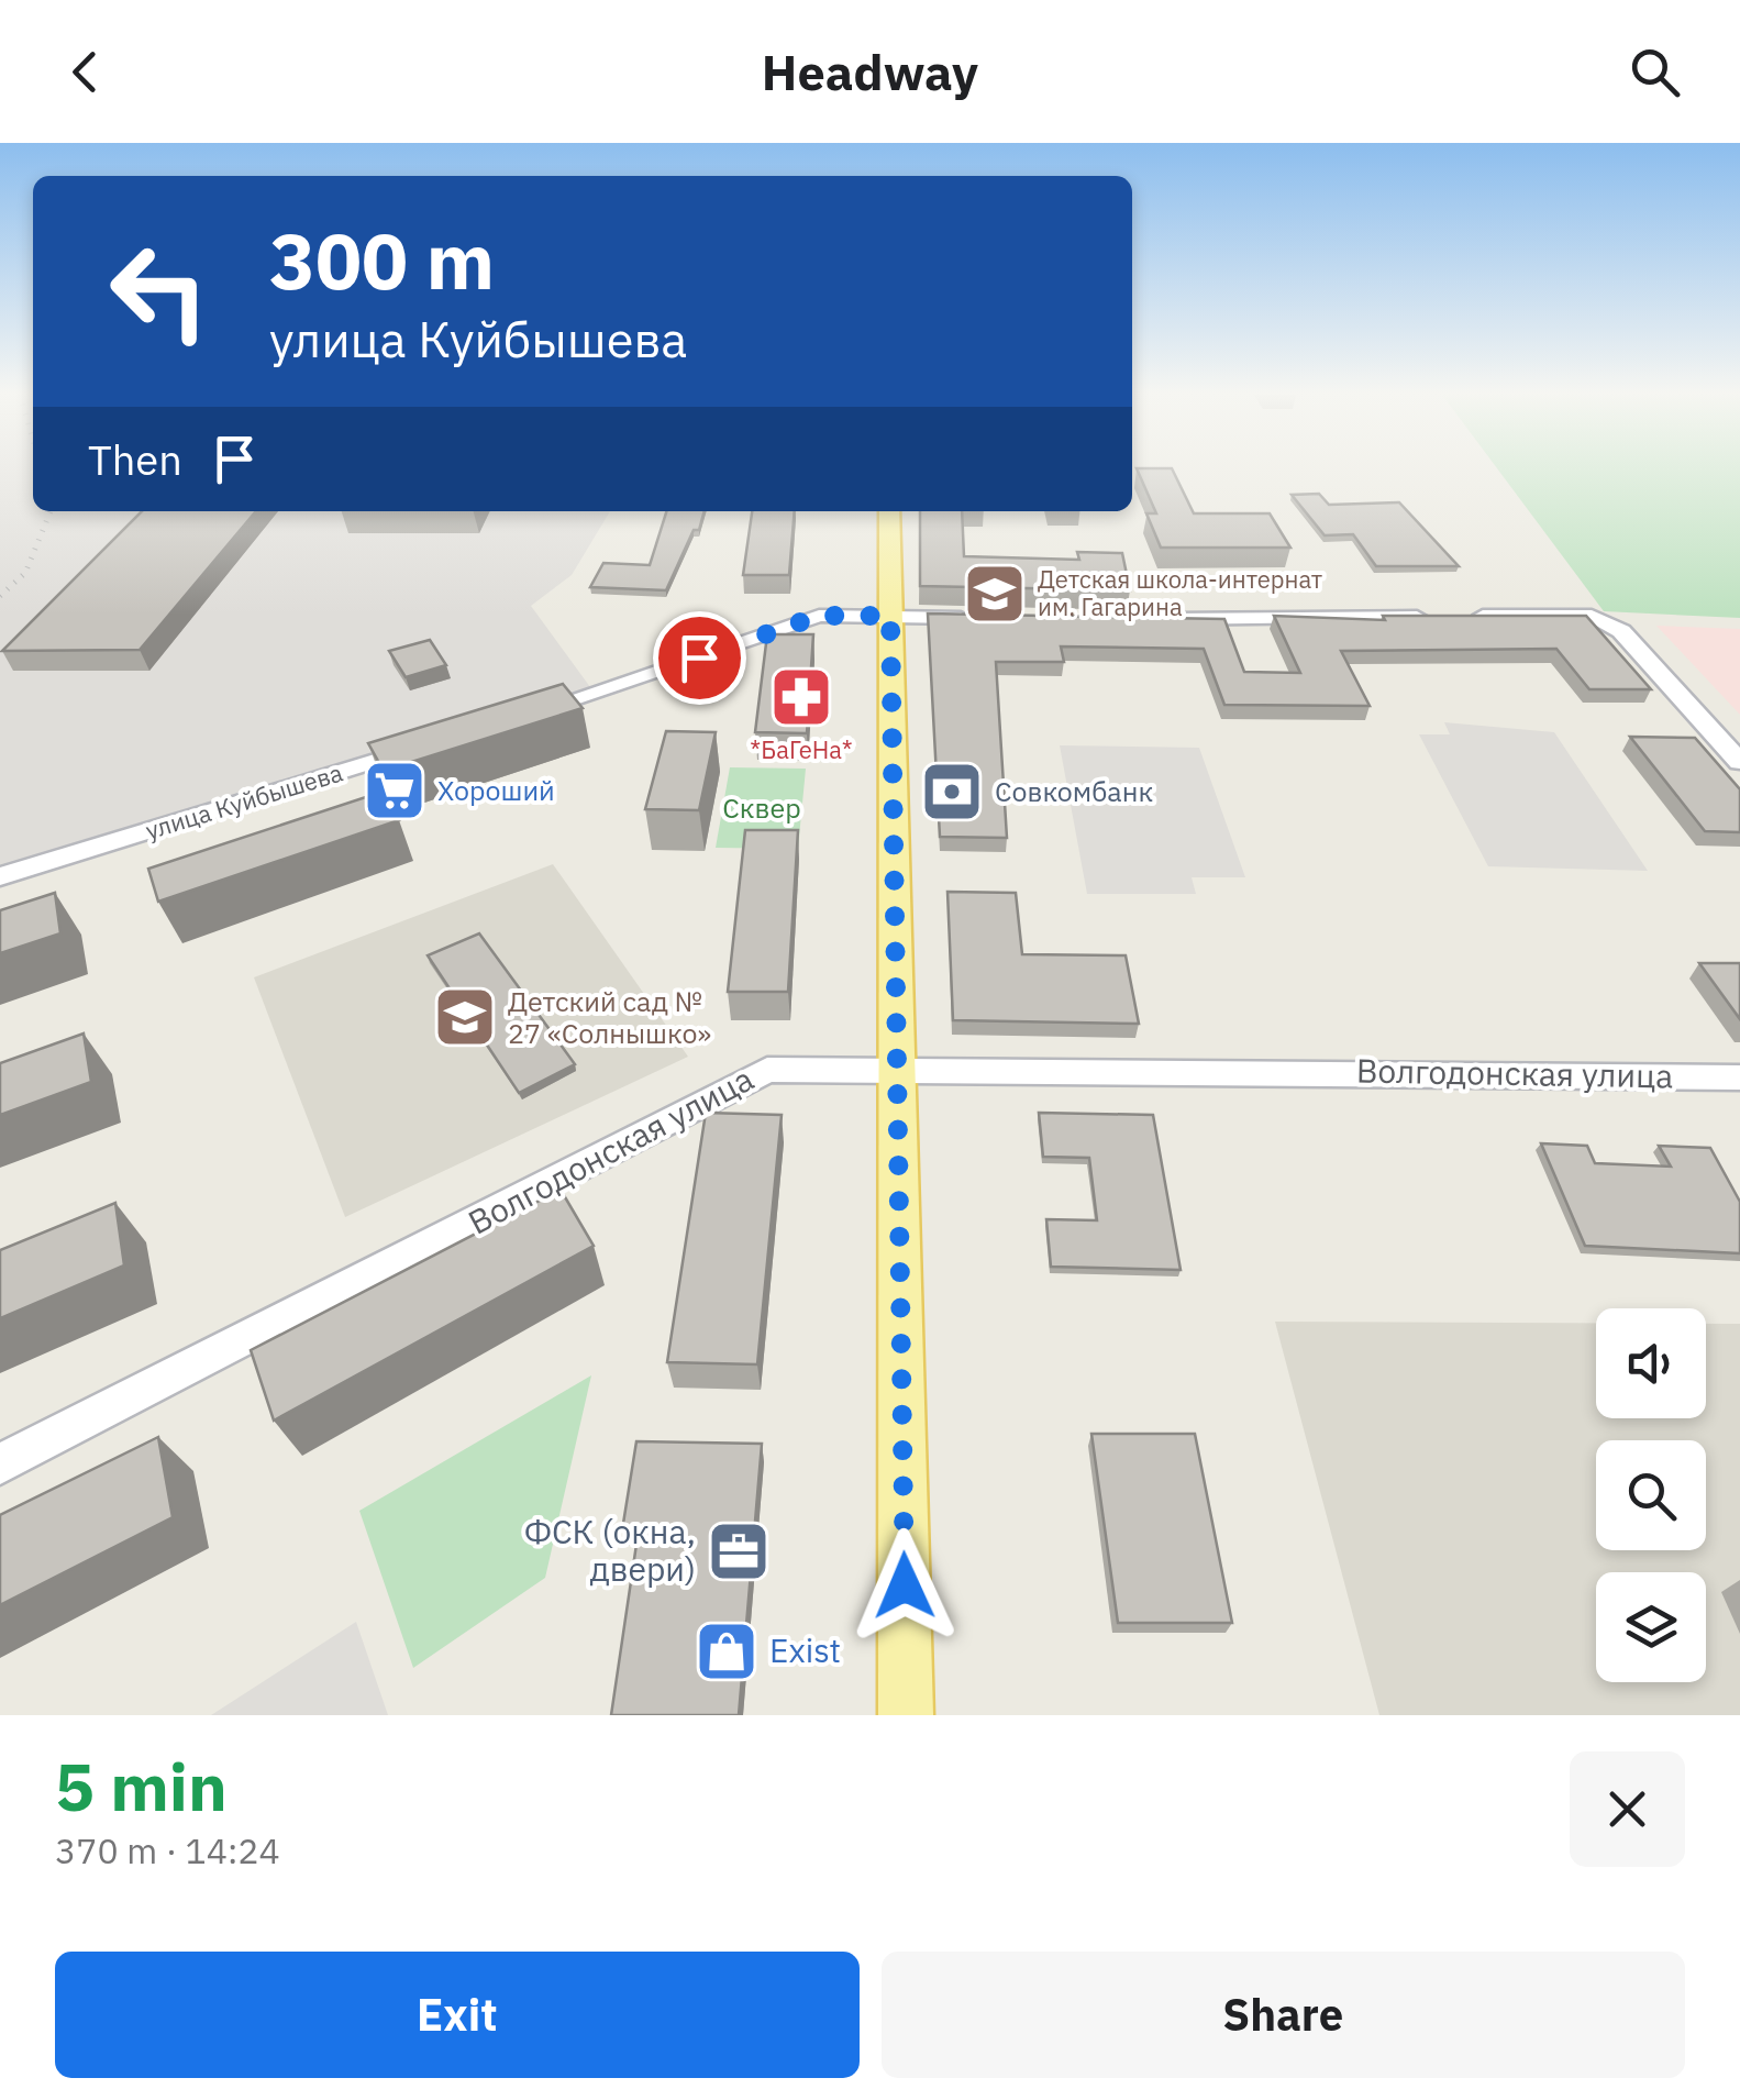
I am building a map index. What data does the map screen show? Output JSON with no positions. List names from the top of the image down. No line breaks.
{"streets":{"street":["улица Куйбышева","Волгодонская улица"]},"parks":["Сквер"],"places":{"school or university":["Детская школа-интернат им. Гагарина","Детский сад № 27 «Солнышко»"],"pharmacy":["*БаГеНа*"],"supermarket":["Хороший"],"bank":["Совкомбанк"],"office":["ФСК (окна, двери)"],"shop":["Exist"]},"page":{"header":"Headway","turn":["300 m","улица Куйбышева"],"then":"Then","heading":["5 min","370 m · 14:24"],"buttons":["Exit","Share"]}}
